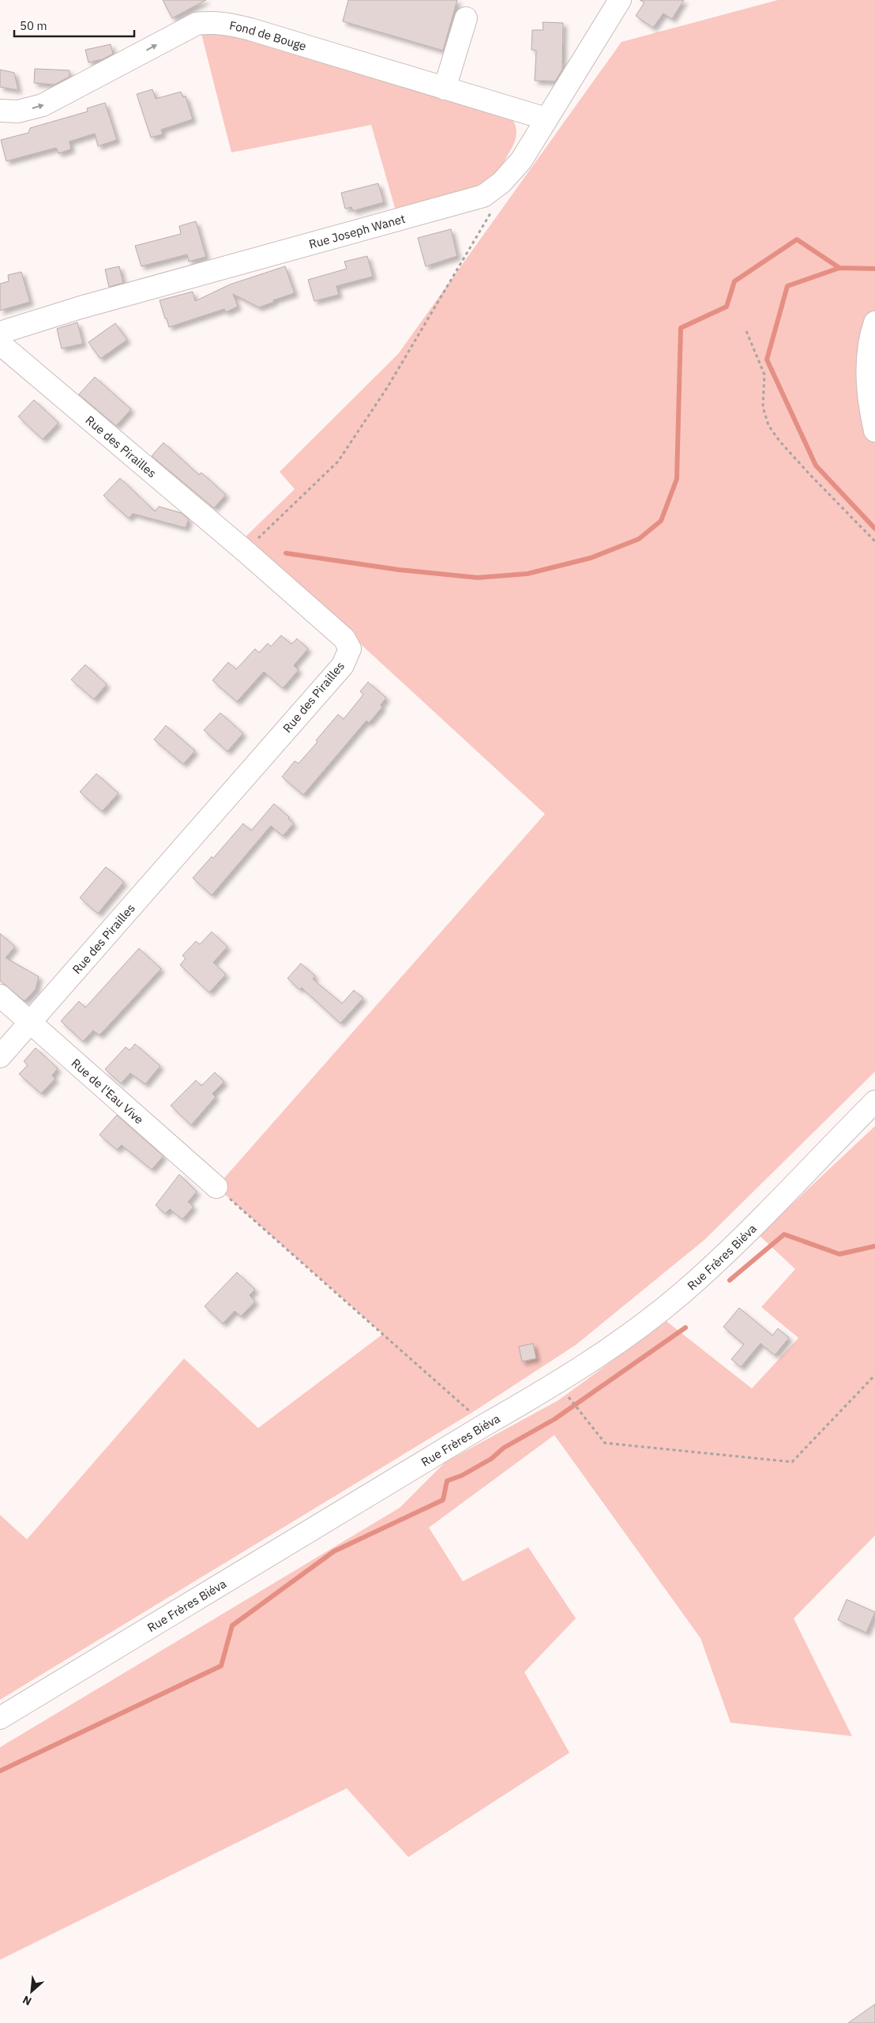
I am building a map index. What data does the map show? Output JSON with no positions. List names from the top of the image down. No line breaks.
{"streets":{"street":["Fond de Bouge","Rue Joseph Wanet","Rue des Pirailles","Rue de l'Eau Vive","Rue Frères Biéva"]},"crossings":[["Fond de Bouge","Rue Joseph Wanet"],["Rue des Pirailles","Rue de l'Eau Vive"]],"one_way":["Fond de Bouge"],"scale_bar":"50 m","north":"bottom left"}
